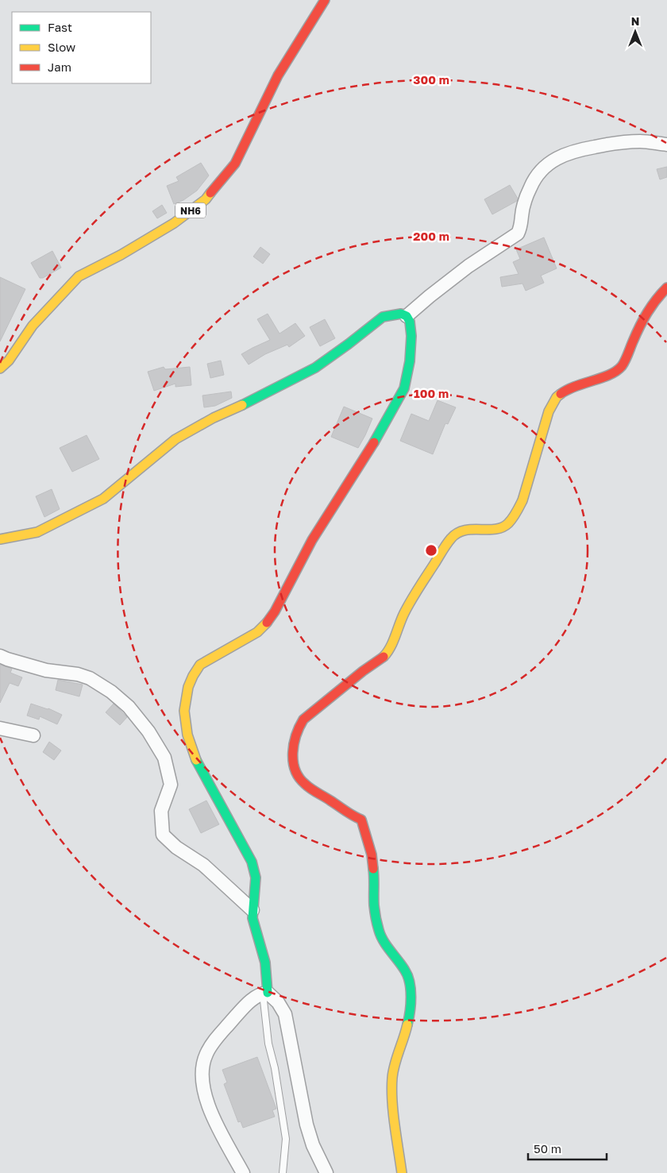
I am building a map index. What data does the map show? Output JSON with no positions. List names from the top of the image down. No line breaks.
{"streets":{"main road":["NH6"]},"legend":["Fast","Slow","Jam"],"scale_bar":"50 m","north":"top","rings":["300 m","200 m","100 m"]}
